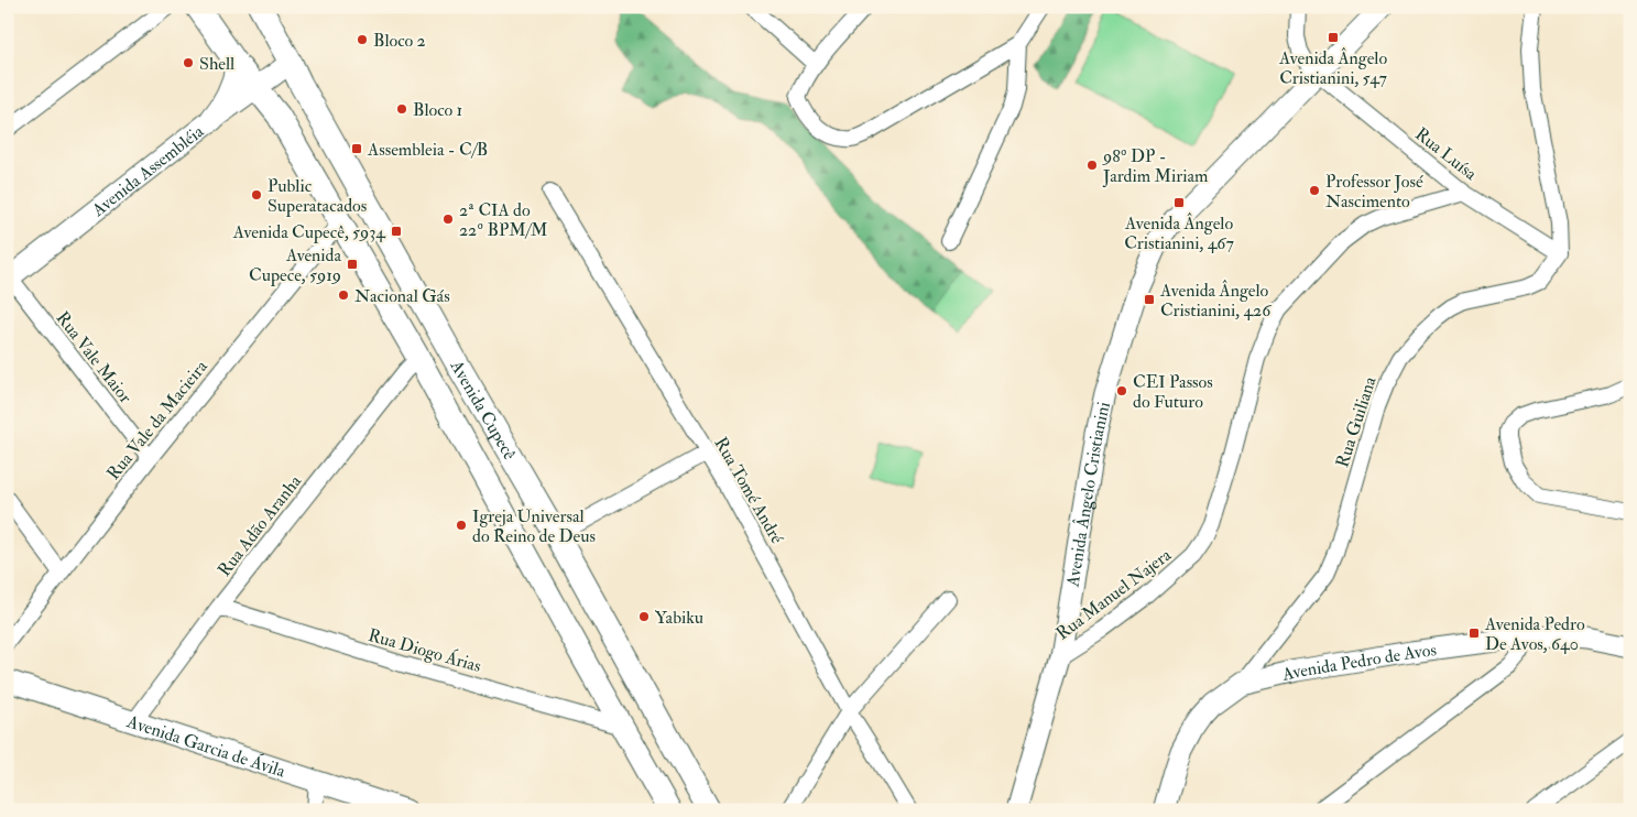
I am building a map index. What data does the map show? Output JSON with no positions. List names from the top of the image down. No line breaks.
{"streets":{"main road":["Avenida Cupecê"],"street":["Rua Luísa","Avenida Assembléia","Rua Vale Maior","Rua Vale da Macieira","Rua Guiliana","Rua Tomé André","Avenida Ângelo Cristianini","Rua Adão Aranha","Rua Manuel Najera","Rua Diogo Árias","Avenida Pedro de Avos","Avenida Garcia de Ávila"]},"crossings":[["Rua Luísa","Rua Guiliana"],["Rua Luísa","Avenida Ângelo Cristianini"],["Rua Luísa","Rua Manuel Najera"],["Avenida Assembléia","Rua Vale Maior"],["Avenida Assembléia","Avenida Cupecê"],["Rua Vale Maior","Rua Vale da Macieira"],["Avenida Cupecê","Rua Vale da Macieira"],["Avenida Cupecê","Rua Adão Aranha"],["Avenida Cupecê","Rua Diogo Árias"],["Rua Guiliana","Avenida Pedro de Avos"],["Avenida Ângelo Cristianini","Rua Manuel Najera"],["Rua Adão Aranha","Rua Diogo Árias"],["Rua Adão Aranha","Avenida Garcia de Ávila"]],"places":{"transit":["Avenida Ângelo Cristianini, 547","Assembleia - C/B","Avenida Ângelo Cristianini, 467","Avenida Cupecê, 5934","Avenida Cupece, 5919","Avenida Ângelo Cristianini, 426","Avenida Pedro De Avos, 640"],"other":["Bloco 2","Shell","Bloco 1","98º DP - Jardim Miriam","Professor José Nascimento","Public Superatacados","2ª CIA do 22º BPM/M","Nacional Gás","CEI Passos do Futuro","Igreja Universal do Reino de Deus","Yabiku"]}}
